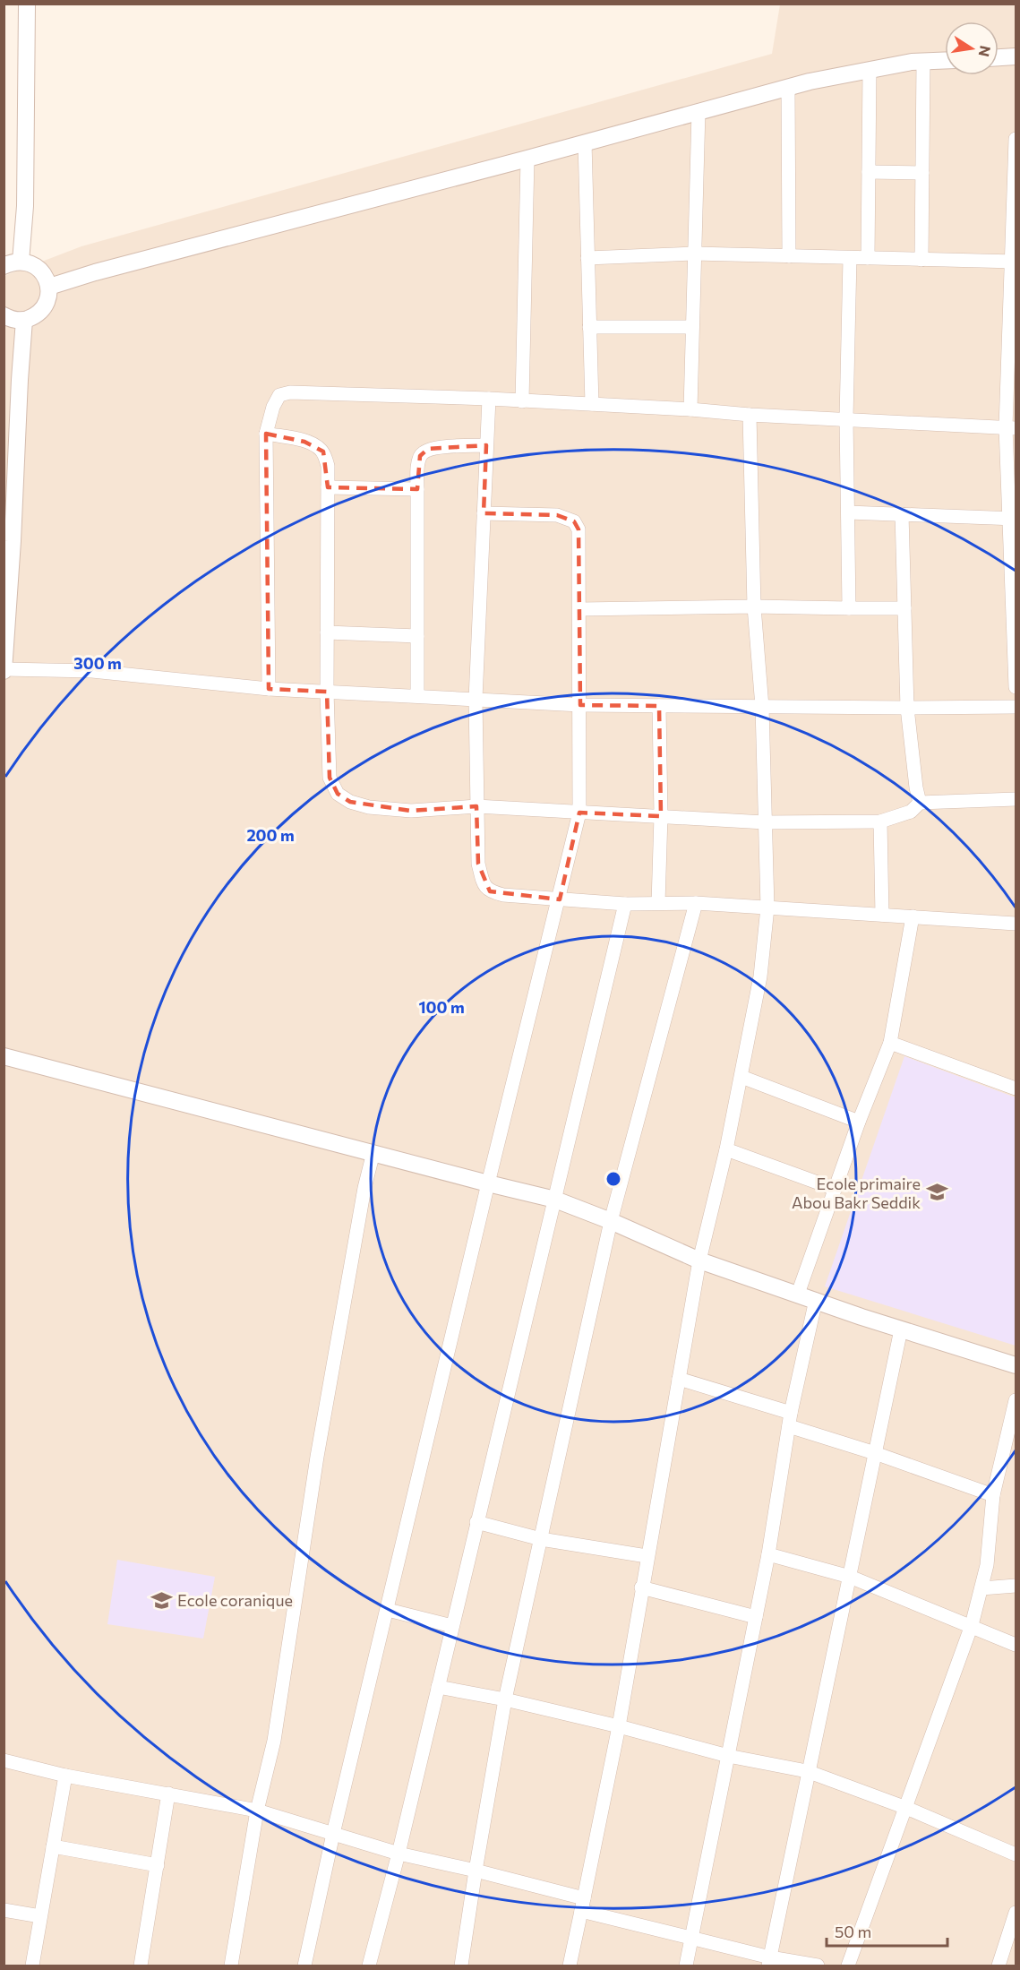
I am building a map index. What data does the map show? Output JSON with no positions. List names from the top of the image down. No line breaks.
{"places":{"school or university":["Ecole primaire Abou Bakr Seddik","Ecole coranique"]},"scale_bar":"50 m","north":"right","rings":["300 m","200 m","100 m"]}
